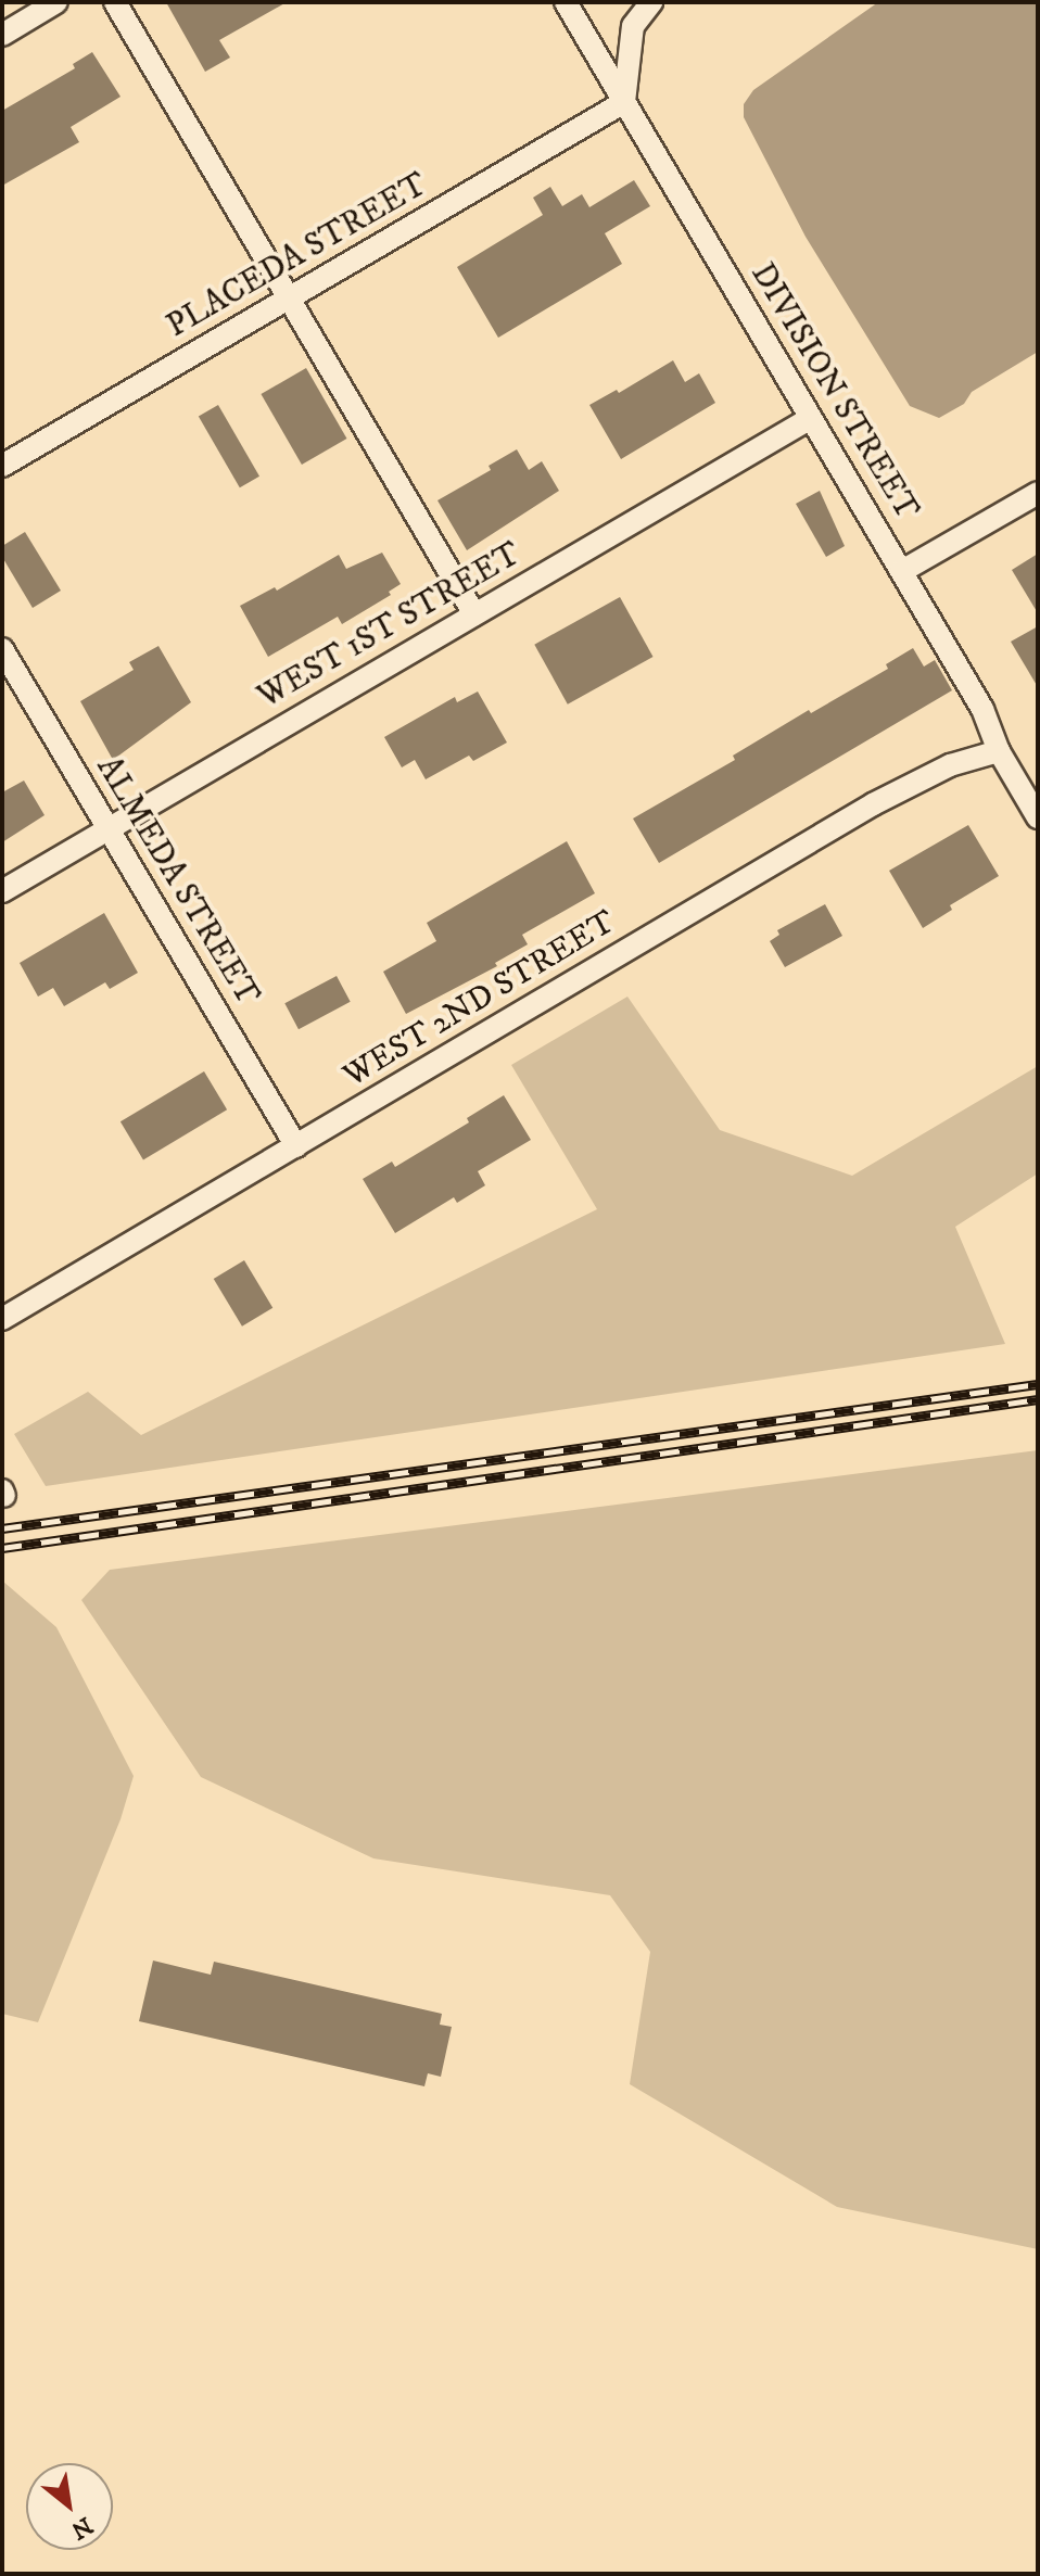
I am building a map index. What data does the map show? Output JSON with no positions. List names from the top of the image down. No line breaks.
{"streets":{"street":["PLACEDA STREET","DIVISION STREET","WEST 1ST STREET","ALMEDA STREET","WEST 2ND STREET"]},"crossings":[["PLACEDA STREET","DIVISION STREET"],["DIVISION STREET","WEST 1ST STREET"],["DIVISION STREET","WEST 2ND STREET"],["WEST 1ST STREET","ALMEDA STREET"],["ALMEDA STREET","WEST 2ND STREET"]],"north":"bottom right"}
